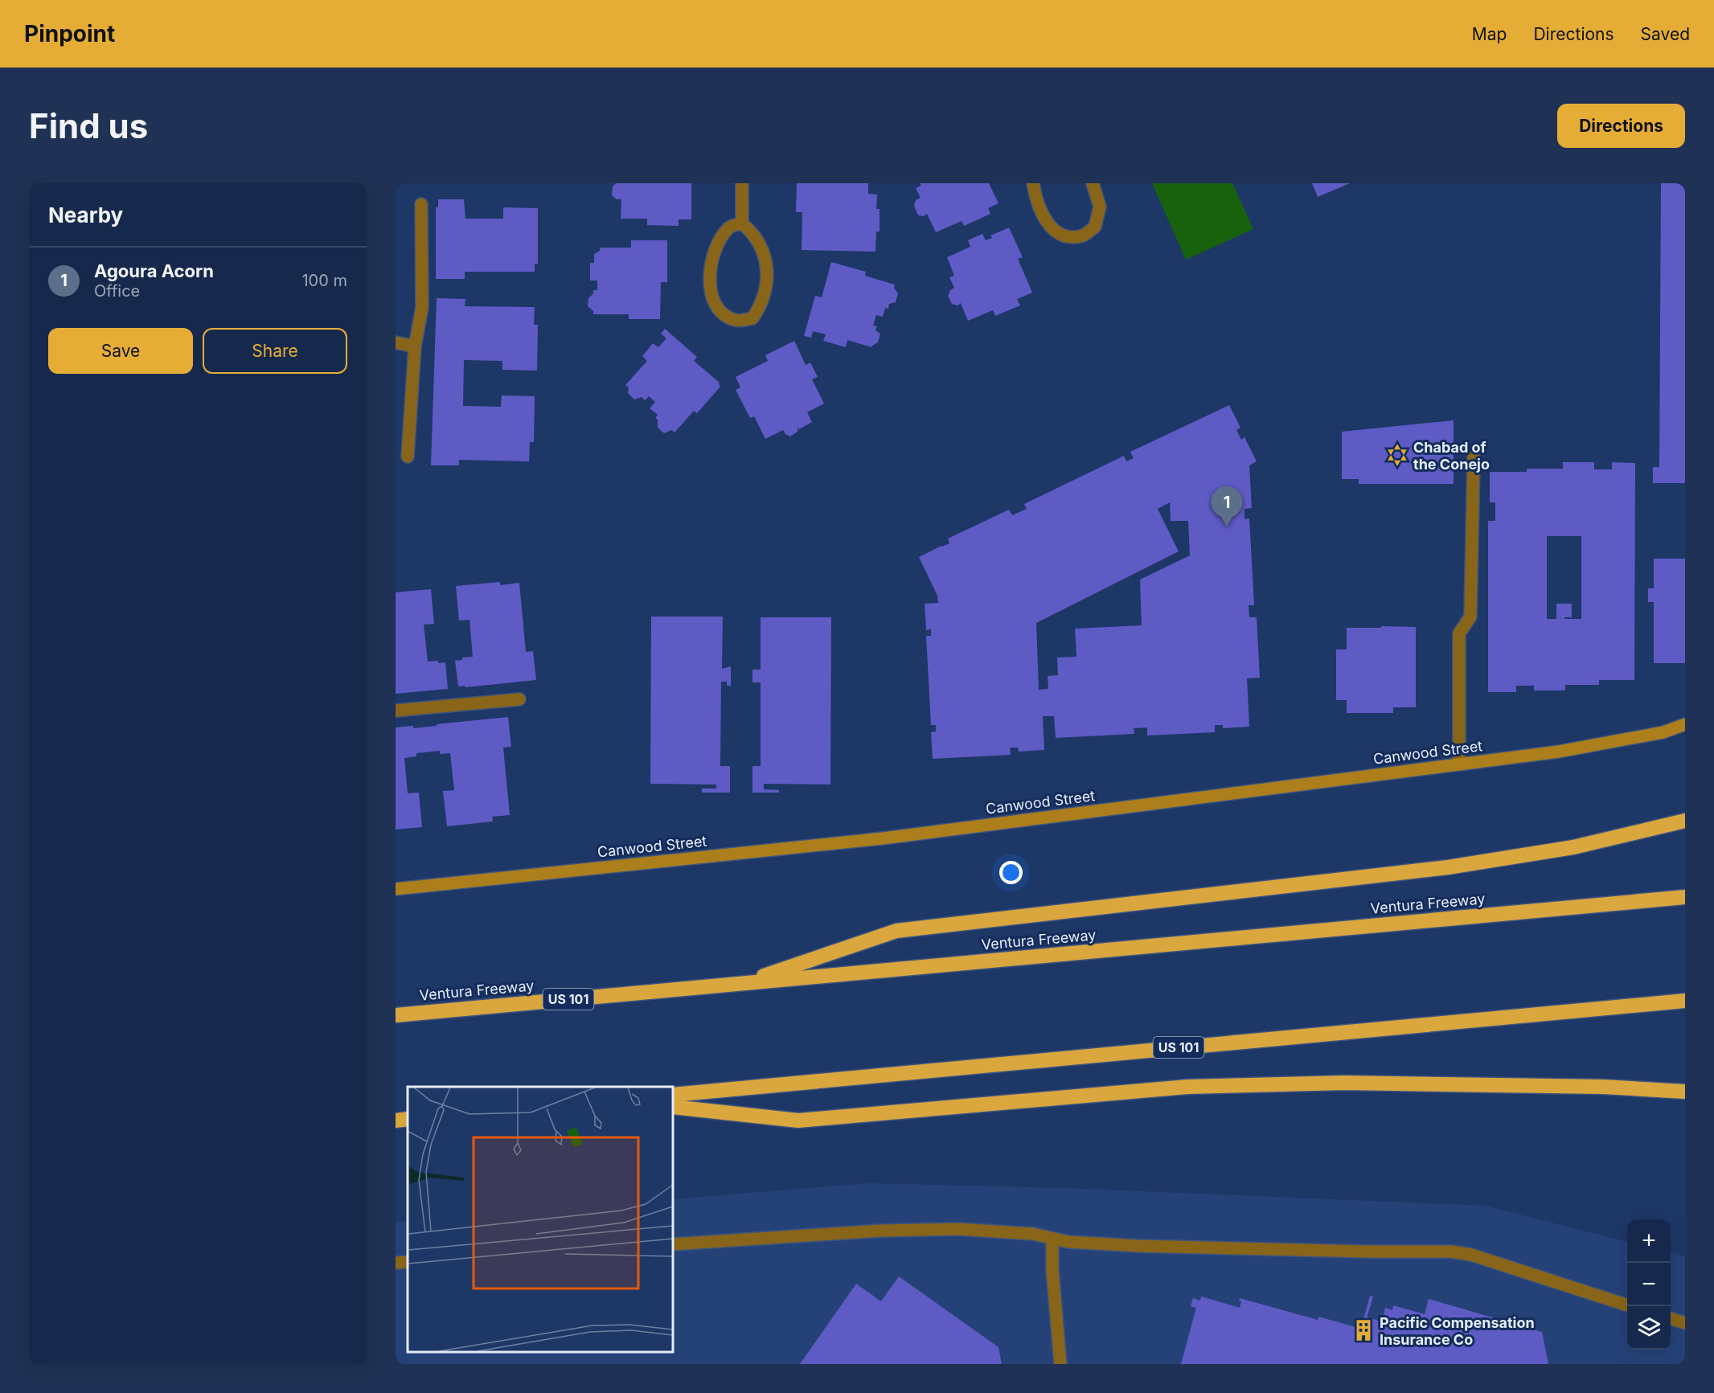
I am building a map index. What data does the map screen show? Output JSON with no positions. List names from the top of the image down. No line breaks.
{"streets":{"highway":["Ventura Freeway","US 101"],"street":["Canwood Street"]},"places":{"synagogue":["Chabad of the Conejo"],"building":["Pacific Compensation Insurance Co"]},"page":{"header":"Pinpoint","nav":["Map","Directions","Saved"],"buttons":["Directions",["Save","Share"]],"title":"Find us","heading":"Nearby","list":[{"mark":"1","name":"Agoura Acorn","note":"Office","value":"100 m"}],"pins":"1","map_buttons":["+","−"]}}
